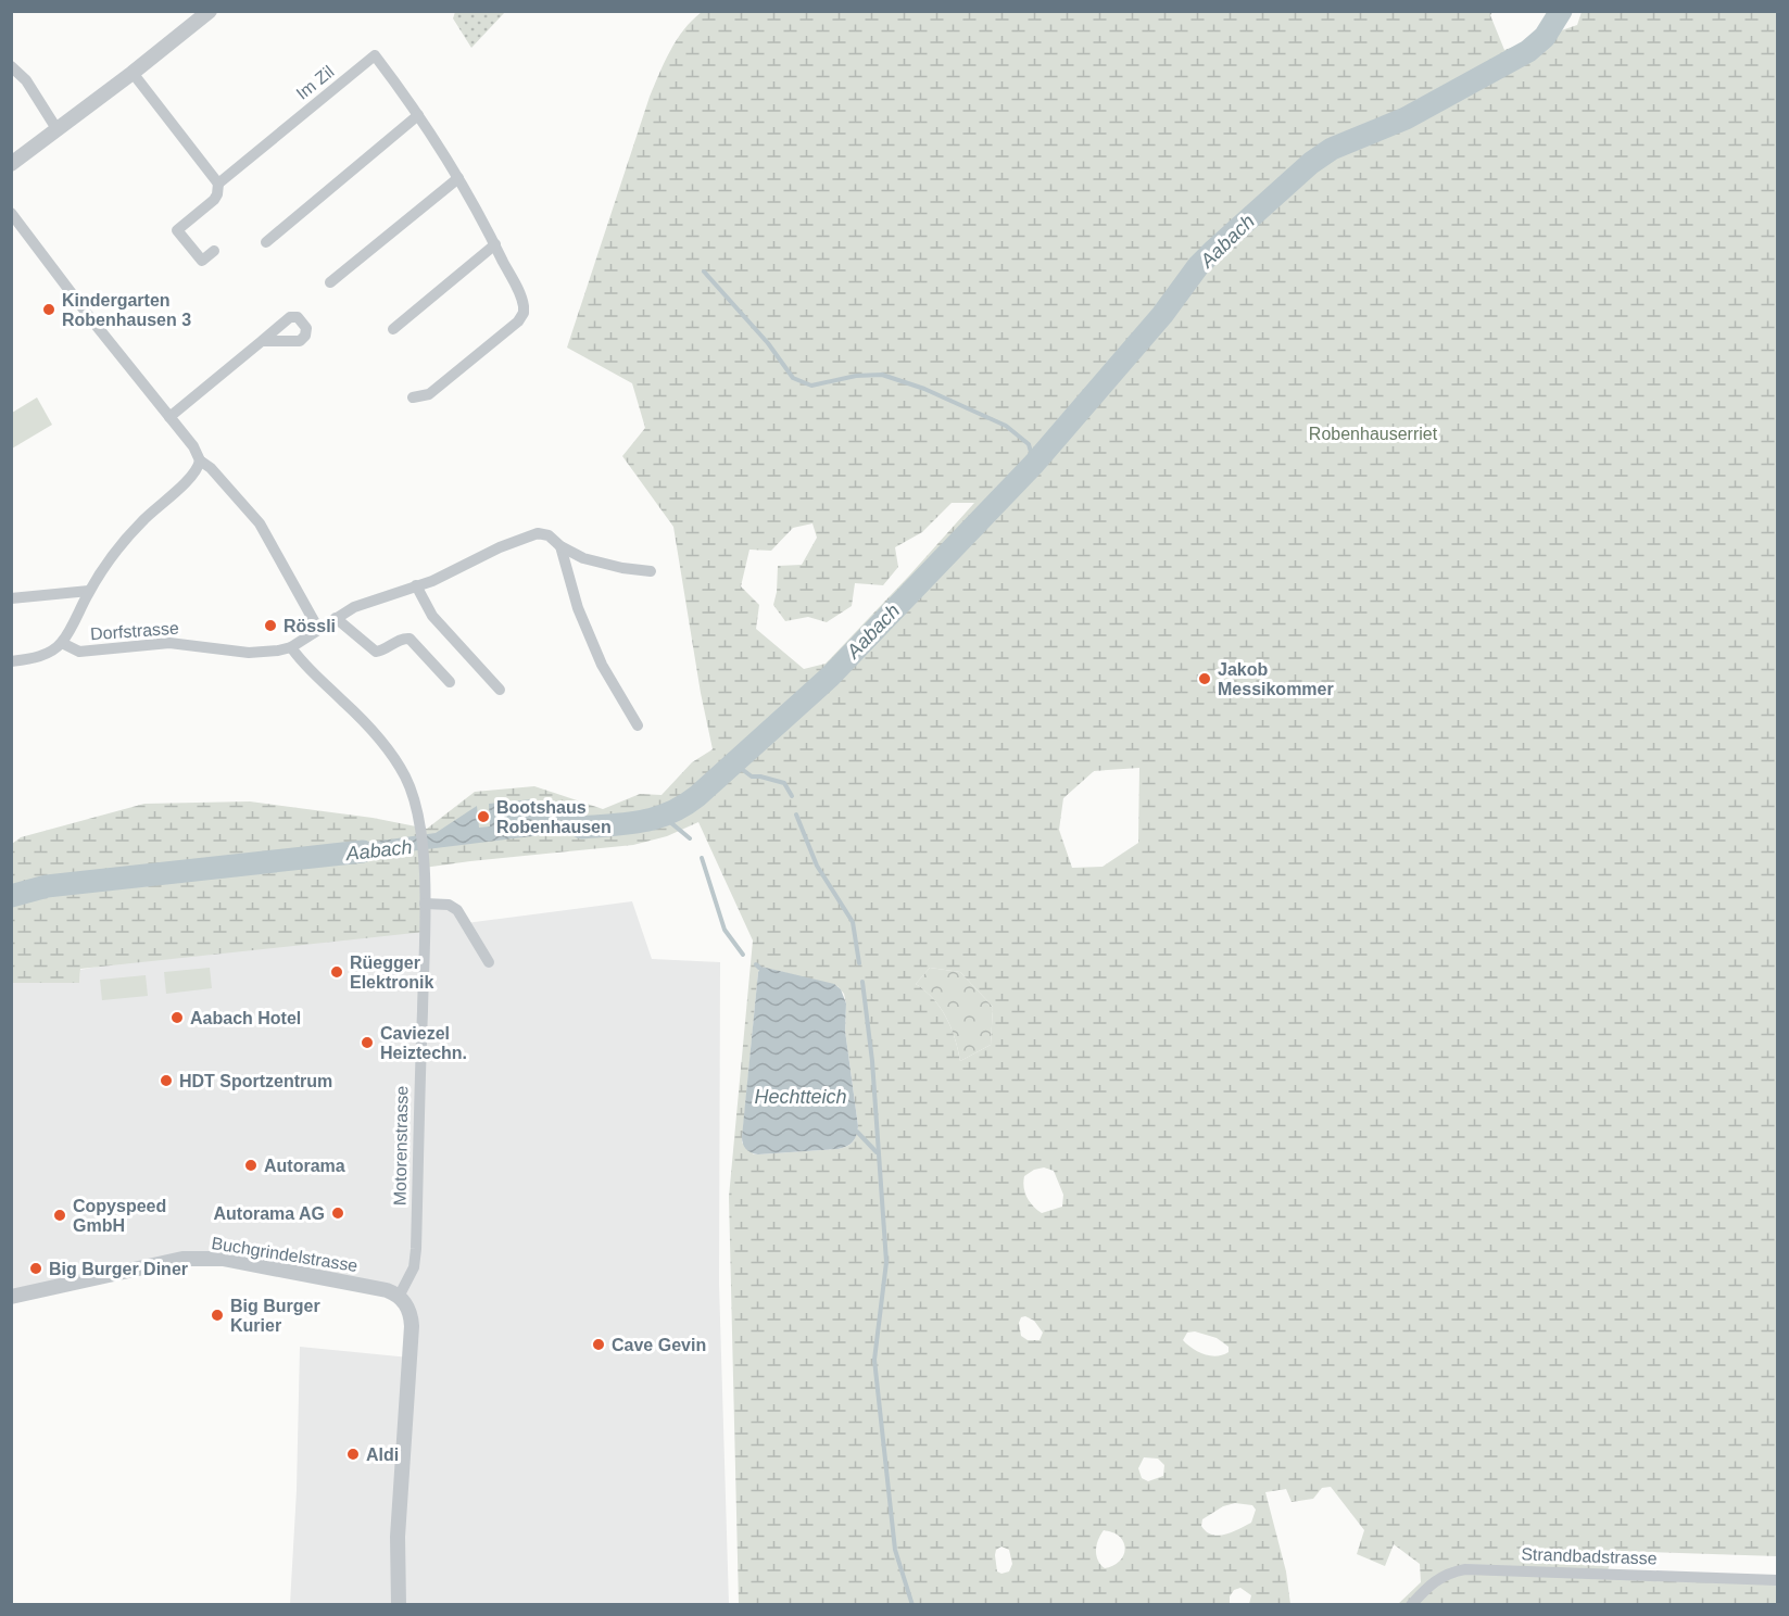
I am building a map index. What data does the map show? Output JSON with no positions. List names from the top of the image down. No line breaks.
{"streets":{"street":["Im Zil","Dorfstrasse","Motorenstrasse","Buchgrindelstrasse","Strandbadstrasse"]},"crossings":[["Dorfstrasse","Motorenstrasse"],["Motorenstrasse","Buchgrindelstrasse"]],"water":["Aabach","Hechtteich"],"parks":["Robenhauserriet"],"places":["Kindergarten Robenhausen 3","Rössli","Jakob Messikommer","Bootshaus Robenhausen","Rüegger Elektronik","Aabach Hotel","Caviezel Heiztechn.","HDT Sportzentrum","Autorama","Autorama AG","Copyspeed GmbH","Big Burger Diner","Big Burger Kurier","Cave Gevin","Aldi"]}
